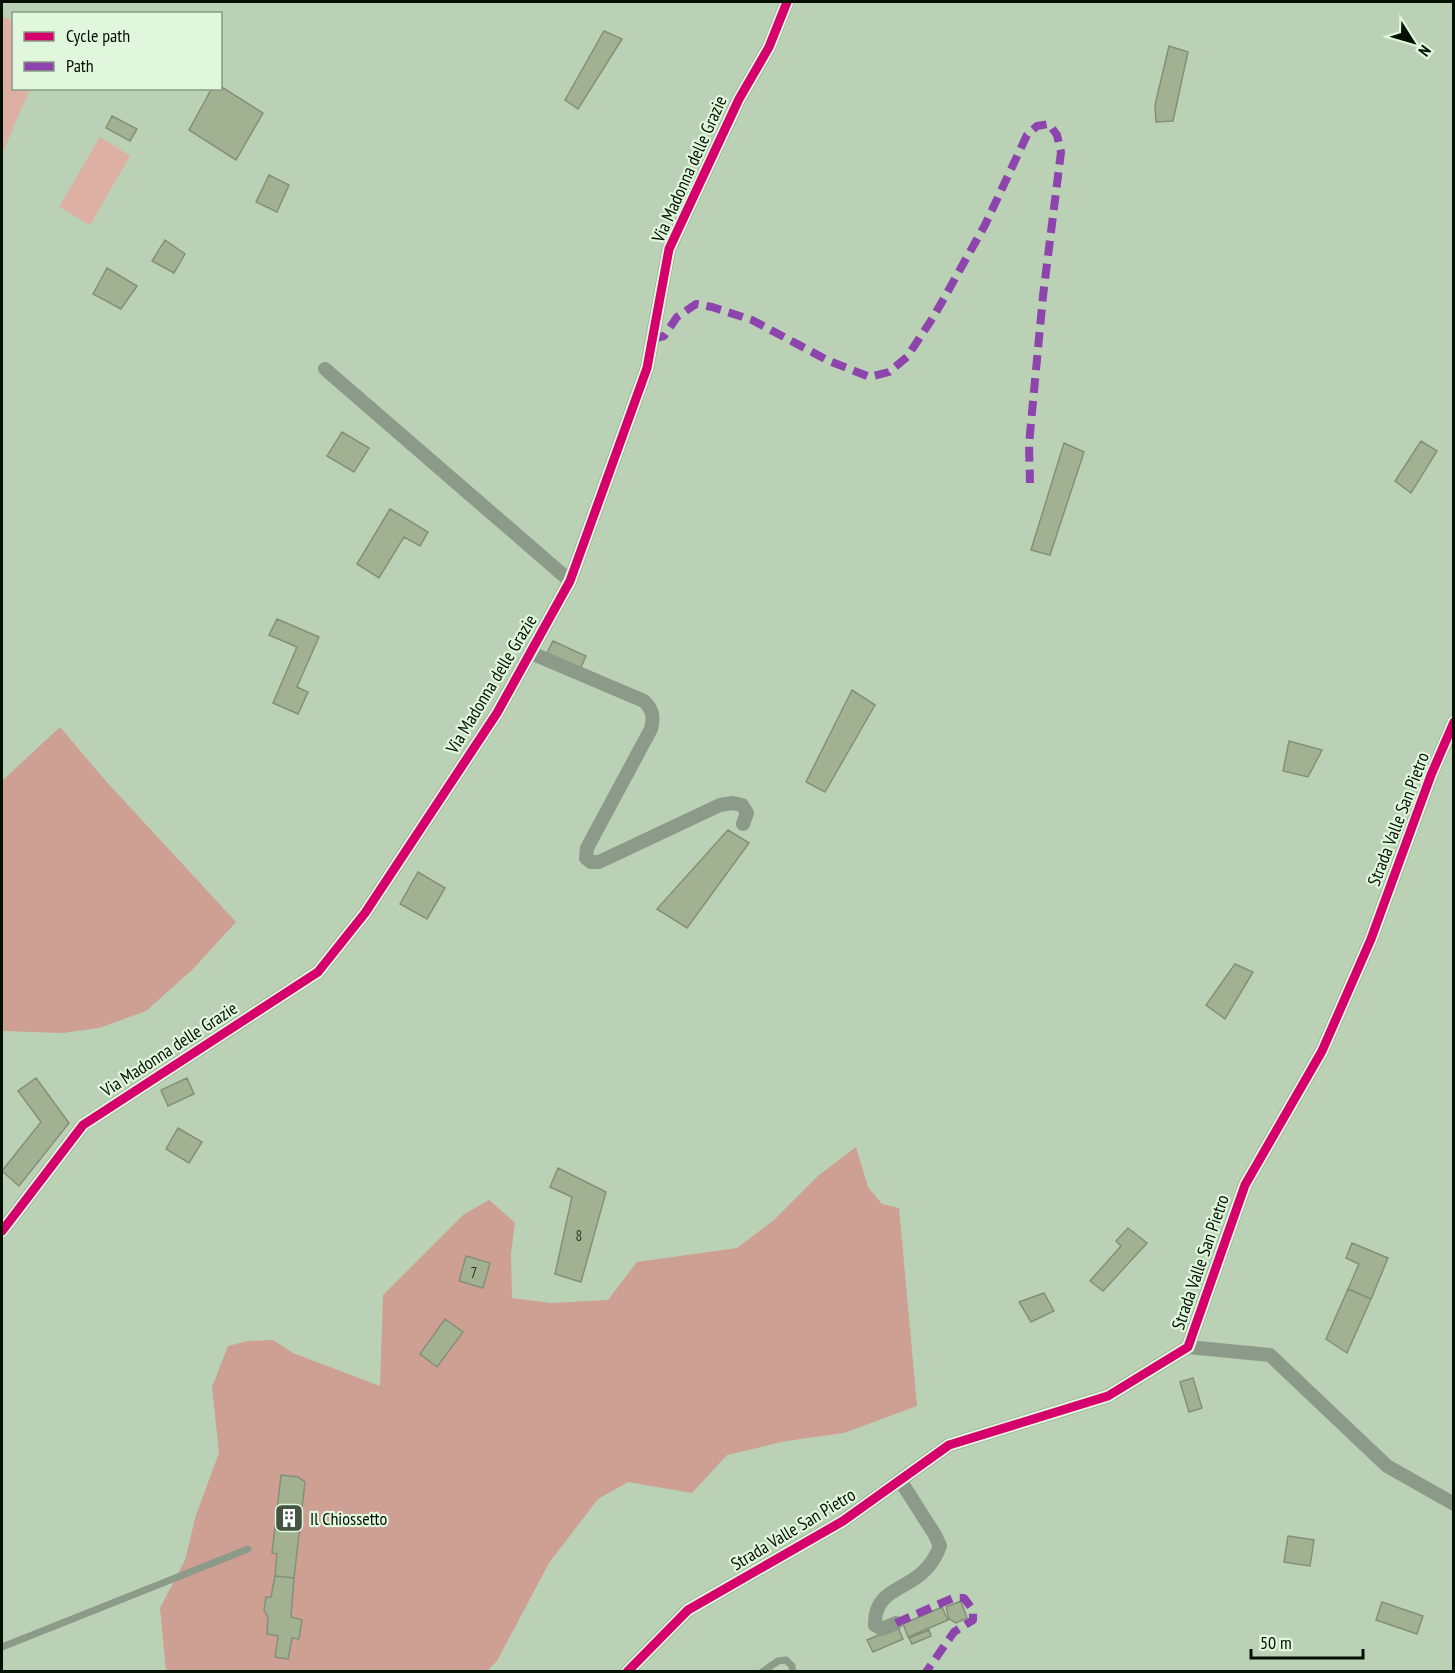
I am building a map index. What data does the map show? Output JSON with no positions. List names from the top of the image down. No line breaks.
{"streets":{"street":["Via Madonna delle Grazie","Strada Valle San Pietro"]},"places":{"building":["Il Chiossetto"]},"house_numbers":["8","7"],"legend":["Cycle path","Path"],"scale_bar":"50 m","north":"bottom right"}
